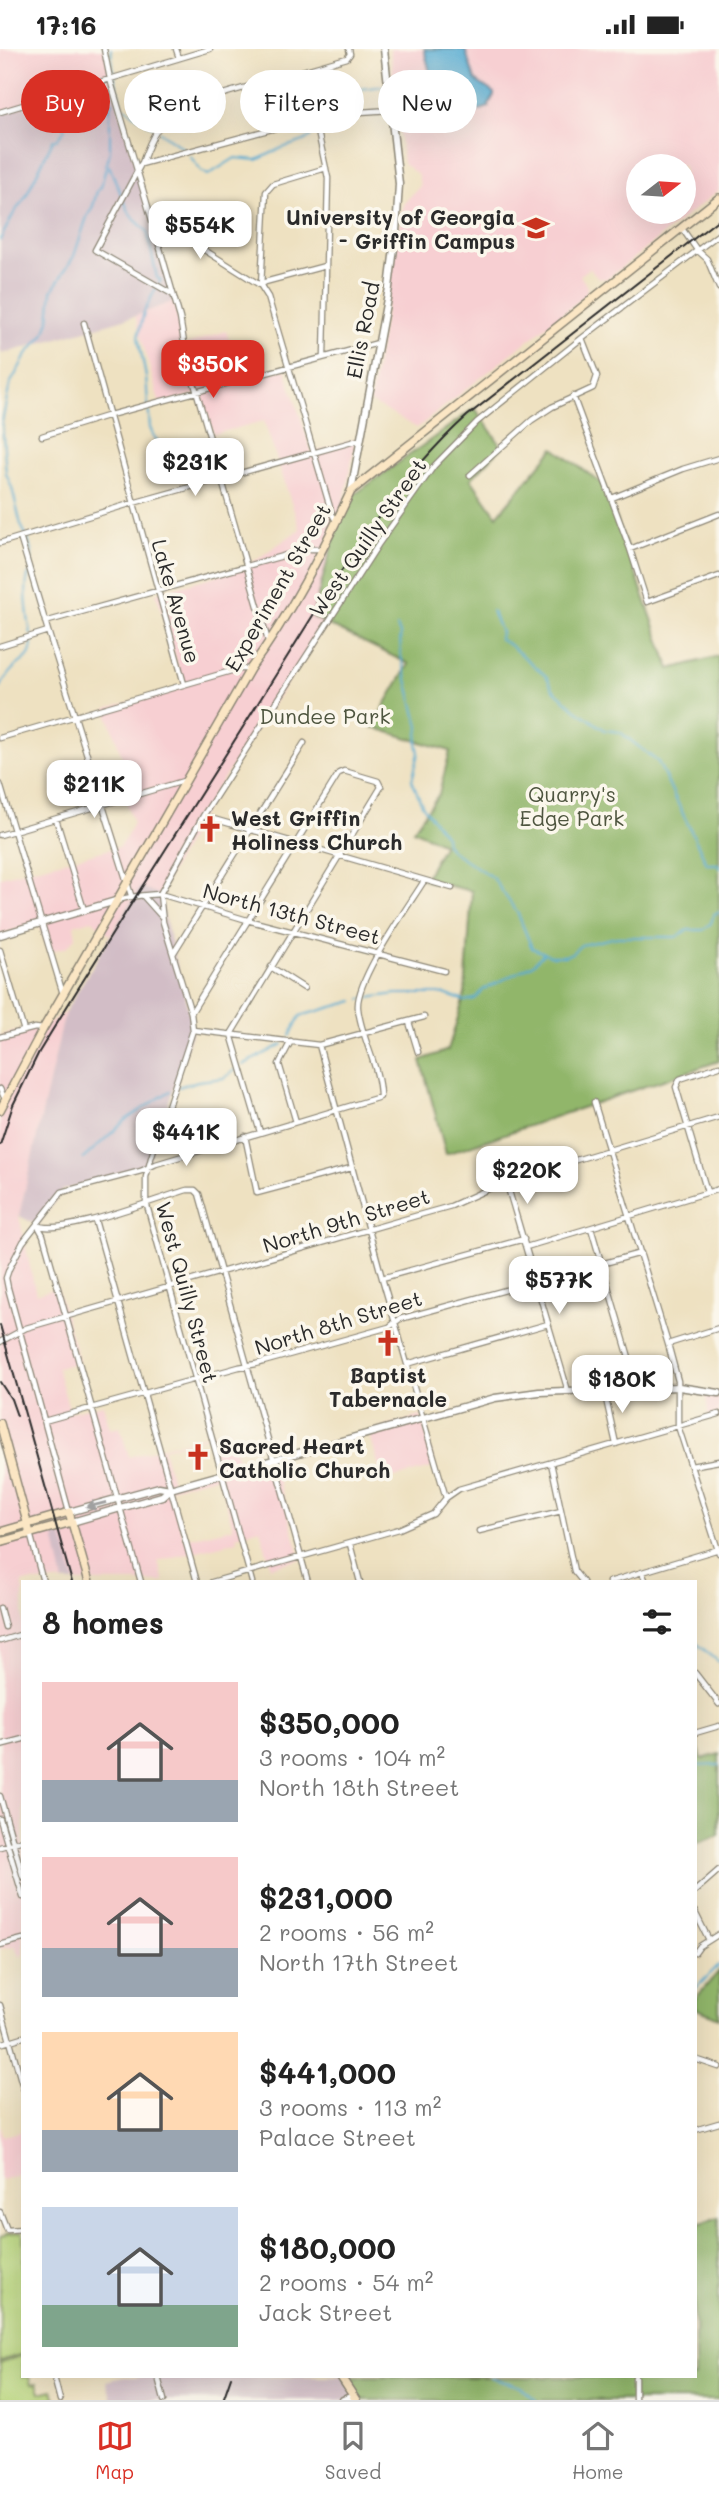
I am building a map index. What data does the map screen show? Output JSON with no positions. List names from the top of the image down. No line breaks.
{"streets":{"main road":["Experiment Street"],"street":["Ellis Road","West Quilly Street","Lake Avenue","North 13th Street","North 9th Street","North 8th Street"]},"crossings":[["Ellis Road","Experiment Street"],["West Quilly Street","North 13th Street"],["West Quilly Street","North 9th Street"],["West Quilly Street","North 8th Street"],["Experiment Street","North 13th Street"]],"parks":["Dundee Park","Quarry's Edge Park"],"places":{"school or university":["University of Georgia - Griffin Campus"],"church":["West Griffin Holiness Church","Baptist Tabernacle","Sacred Heart Catholic Church"]},"north":"right","page":{"status":"17:16","chip":["Buy","Rent","Filters","New"],"price":["$554K","$350K","$231K","$211K","$441K","$220K","$577K","$180K"],"heading":"8 homes","list":[{"name":"$350,000","note":"3 rooms · 104 m² · North 18th Street"},{"name":"$231,000","note":"2 rooms · 56 m² · North 17th Street"},{"name":"$441,000","note":"3 rooms · 113 m² · Palace Street"},{"name":"$180,000","note":"2 rooms · 54 m² · Jack Street"}],"tabs":["Map","Saved","Home"]}}
